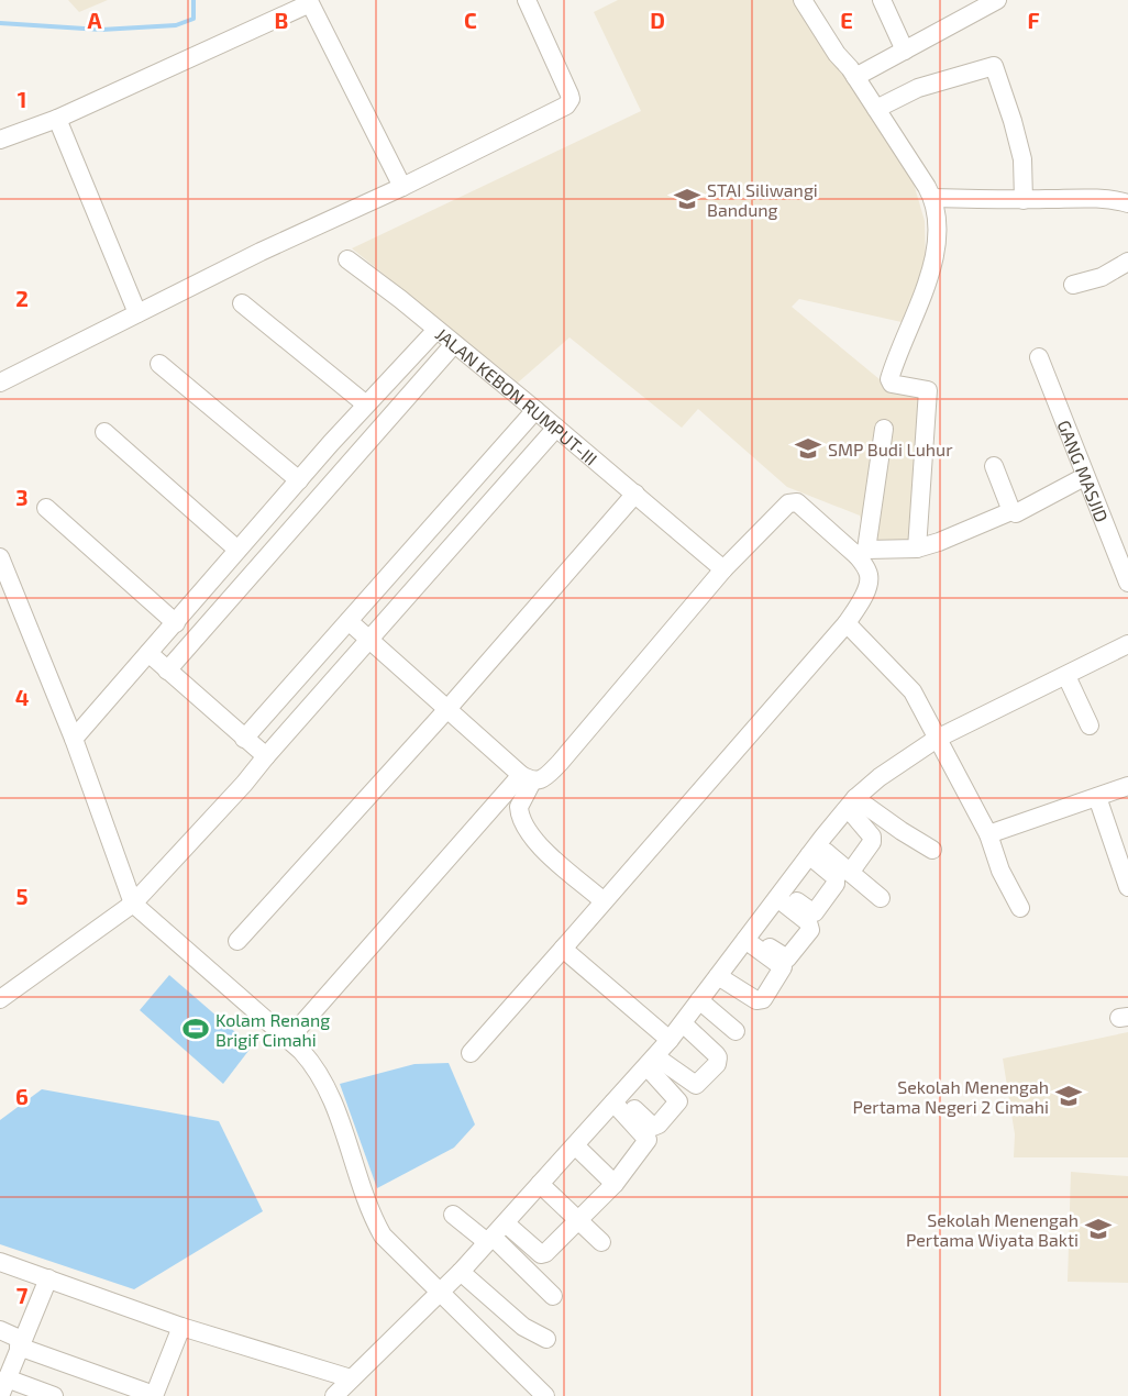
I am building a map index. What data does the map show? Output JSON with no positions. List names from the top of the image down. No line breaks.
{"streets":{"street":["JALAN KEBON RUMPUT-III","GANG MASJID"]},"places":{"school or university":["STAI Siliwangi Bandung","SMP Budi Luhur","Sekolah Menengah Pertama Negeri 2 Cimahi","Sekolah Menengah Pertama Wiyata Bakti"],"sports":["Kolam Renang Brigif Cimahi"]},"grid":{"columns":["A","B","C","D","E","F"],"rows":["1","2","3","4","5","6","7"]}}
